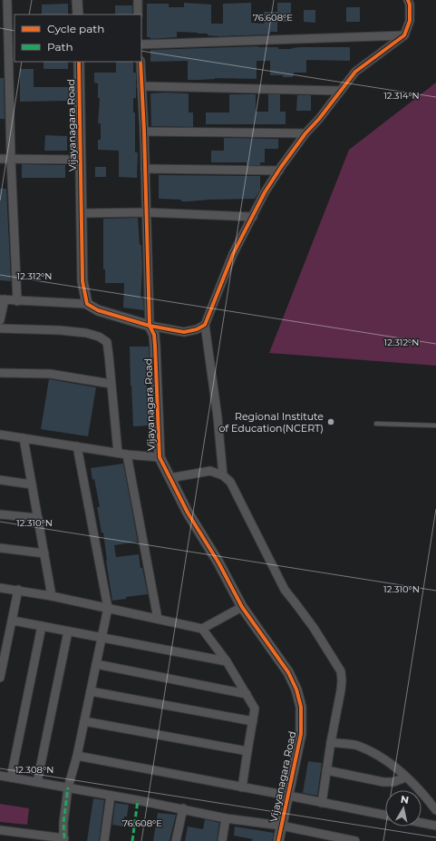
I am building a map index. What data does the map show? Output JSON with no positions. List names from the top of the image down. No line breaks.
{"streets":{"street":["Vijayanagara Road"]},"places":["Regional Institute of Education(NCERT)"],"legend":["Cycle path","Path"],"north":"top","coordinates":["76.608°E","12.314°N","12.312°N","12.310°N","12.308°N"]}
